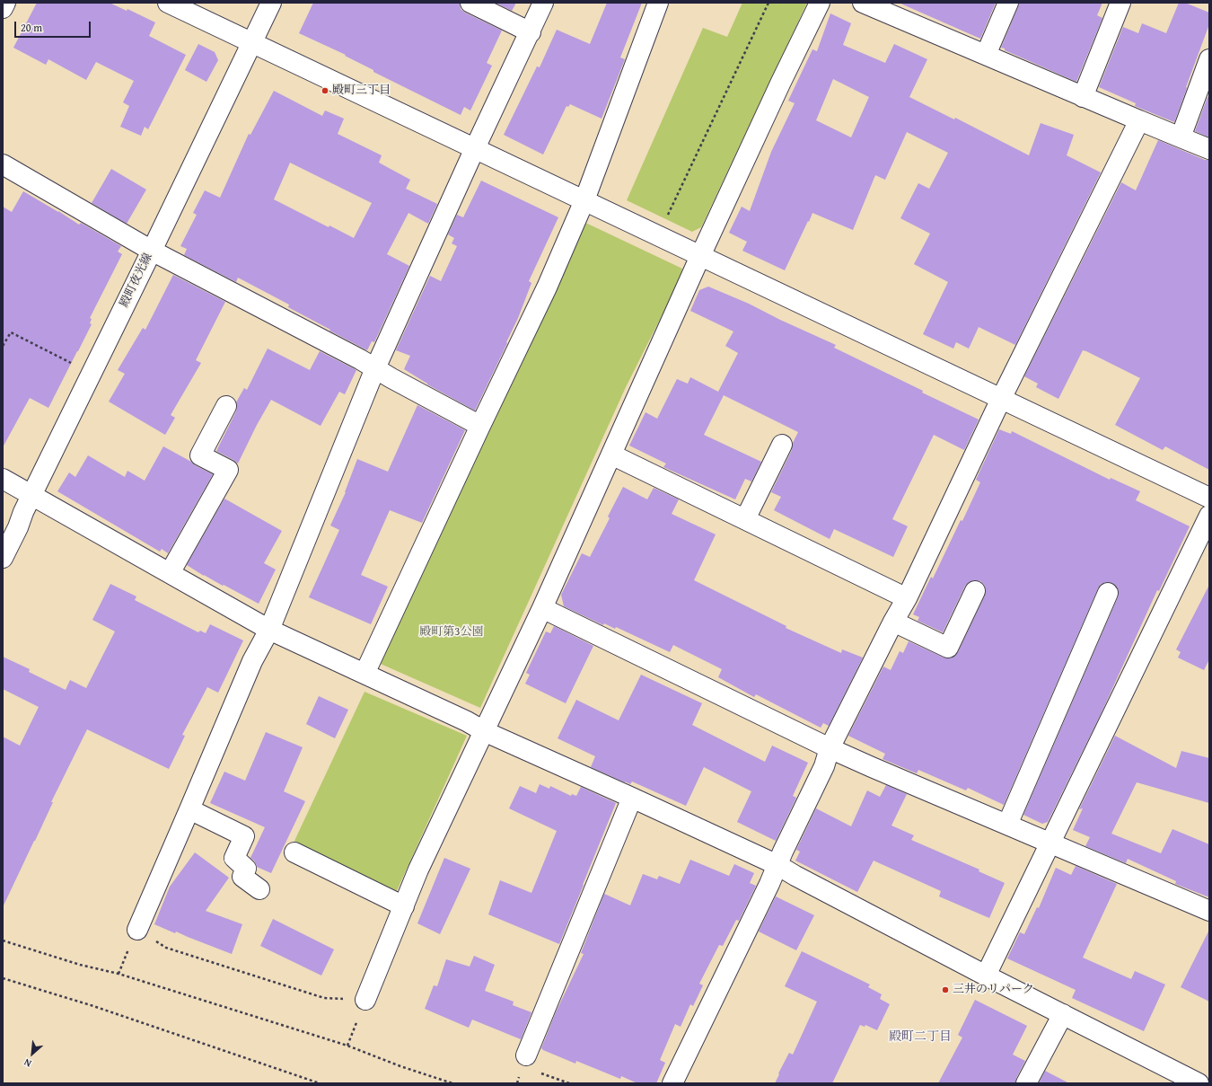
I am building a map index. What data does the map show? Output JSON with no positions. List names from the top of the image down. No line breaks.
{"streets":{"street":["殿町夜光線"]},"districts":["殿町二丁目"],"parks":["殿町第3公園"],"places":["殿町三丁目","三井のリパーク"],"scale_bar":"20 m","north":"bottom left"}
